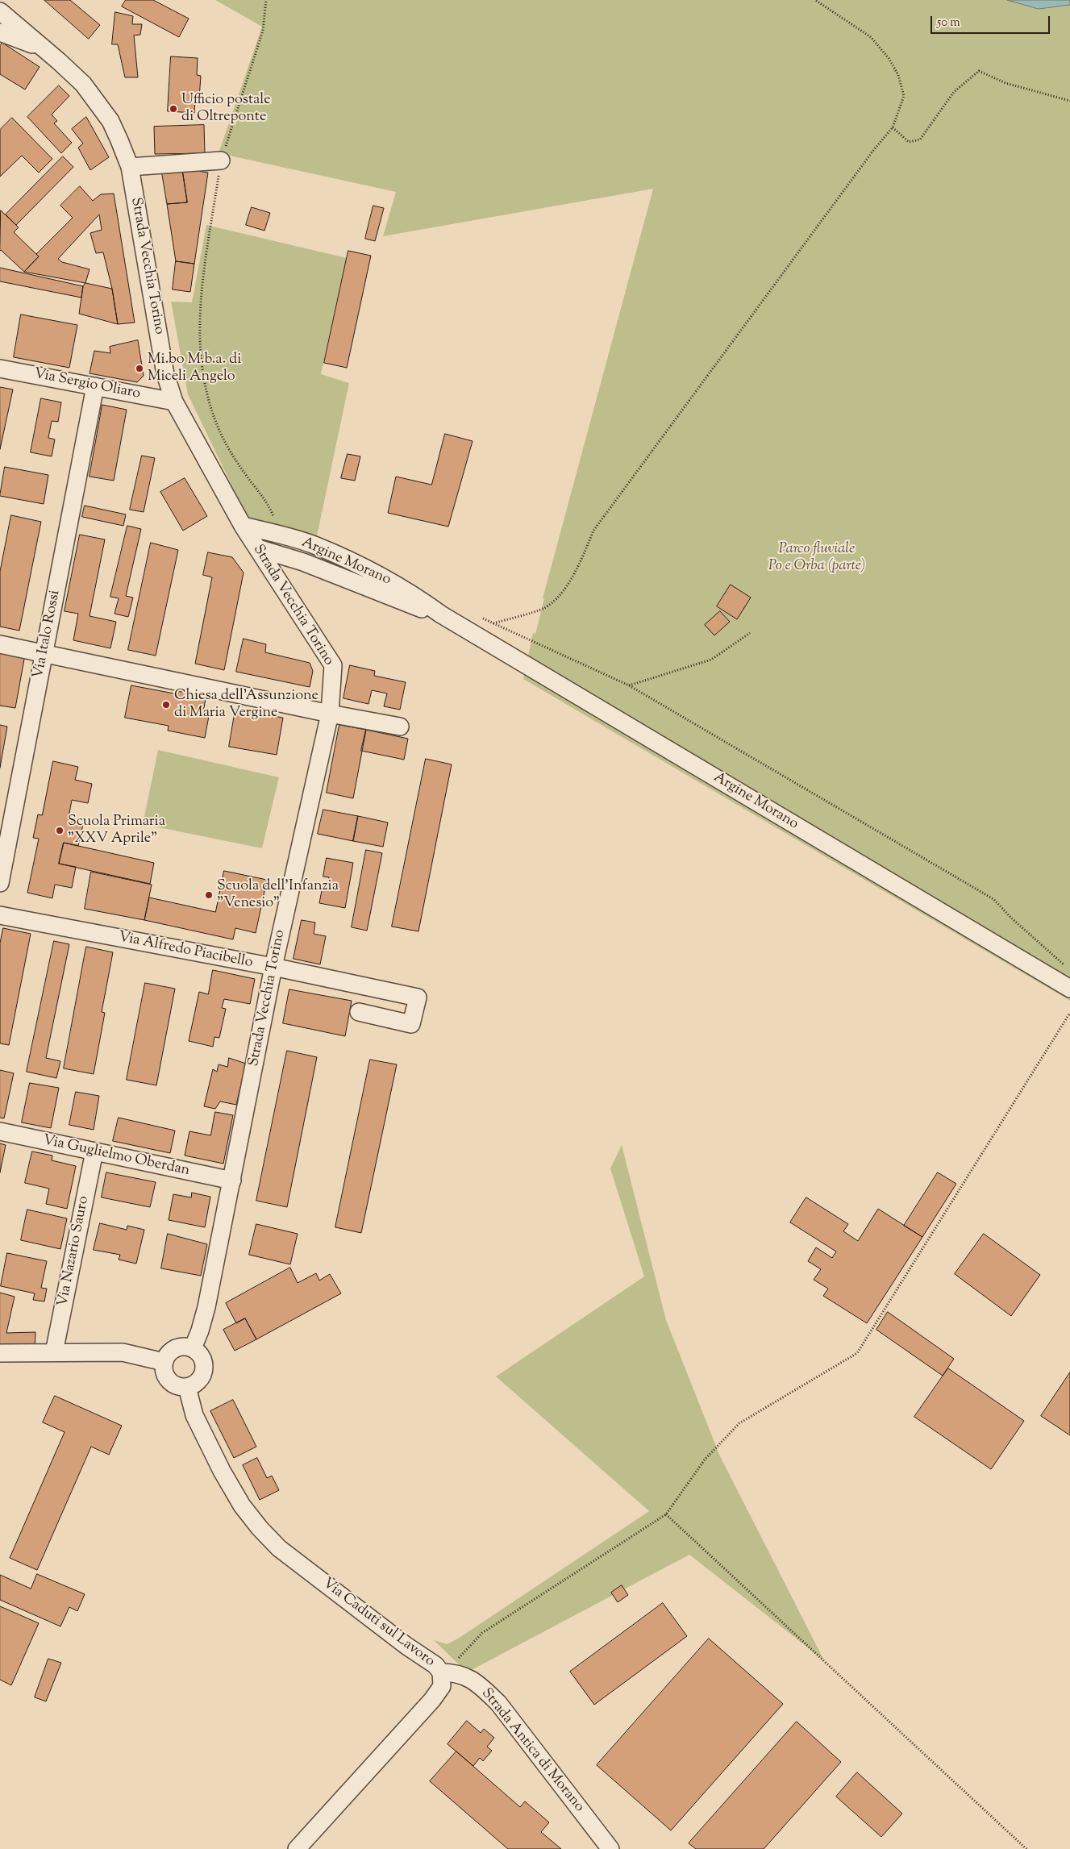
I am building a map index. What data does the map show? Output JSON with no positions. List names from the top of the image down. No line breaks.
{"streets":{"street":["Strada Vecchia Torino","Via Sergio Oliaro","Argine Morano","Via Italo Rossi","Via Alfredo Piacibello","Via Guglielmo Oberdan","Via Nazario Sauro","Via Caduti sul Lavoro","Strada Antica di Morano"]},"crossings":[["Strada Vecchia Torino","Via Sergio Oliaro"],["Strada Vecchia Torino","Argine Morano"],["Strada Vecchia Torino","Via Alfredo Piacibello"],["Strada Vecchia Torino","Via Guglielmo Oberdan"],["Strada Vecchia Torino","Via Caduti sul Lavoro"],["Via Sergio Oliaro","Via Italo Rossi"],["Via Guglielmo Oberdan","Via Nazario Sauro"],["Via Caduti sul Lavoro","Strada Antica di Morano"]],"parks":["Parco fluviale Po e Orba (parte)"],"places":["Ufficio postale di Oltreponte","Mi.bo M.b.a. di Miceli Angelo","Chiesa dell'Assunzione di Maria Vergine","Scuola Primaria \"XXV Aprile\"","Scuola dell'Infanzia \"Venesio\""],"scale_bar":"50 m"}
